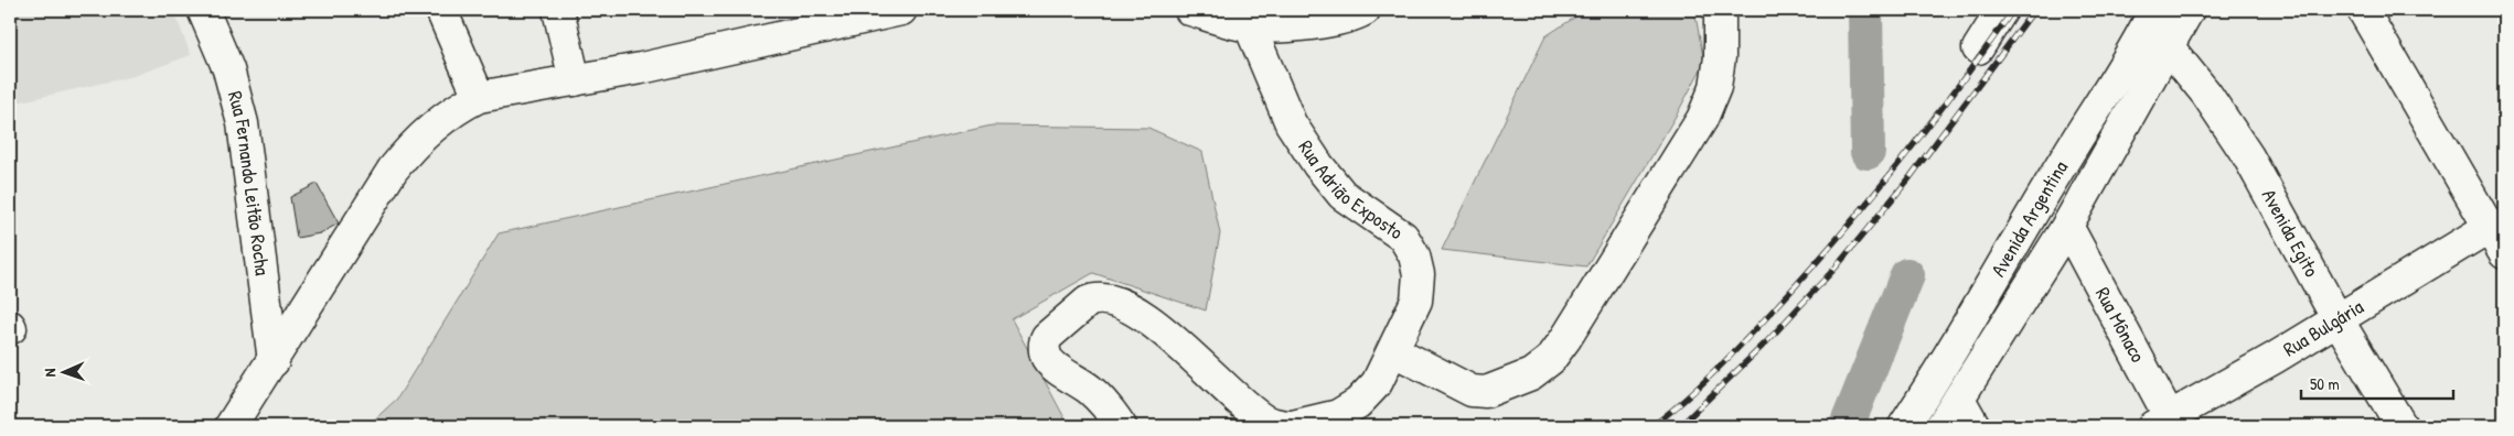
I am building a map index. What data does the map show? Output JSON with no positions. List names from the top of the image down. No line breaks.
{"streets":{"street":["Rua Fernando Leitão Rocha","Rua Adrião Exposto","Avenida Argentina","Avenida Egito","Rua Mônaco","Rua Bulgária"]},"crossings":[["Avenida Argentina","Avenida Egito"],["Avenida Argentina","Rua Mônaco"],["Avenida Egito","Rua Bulgária"],["Rua Mônaco","Rua Bulgária"]],"scale_bar":"50 m","north":"left"}
